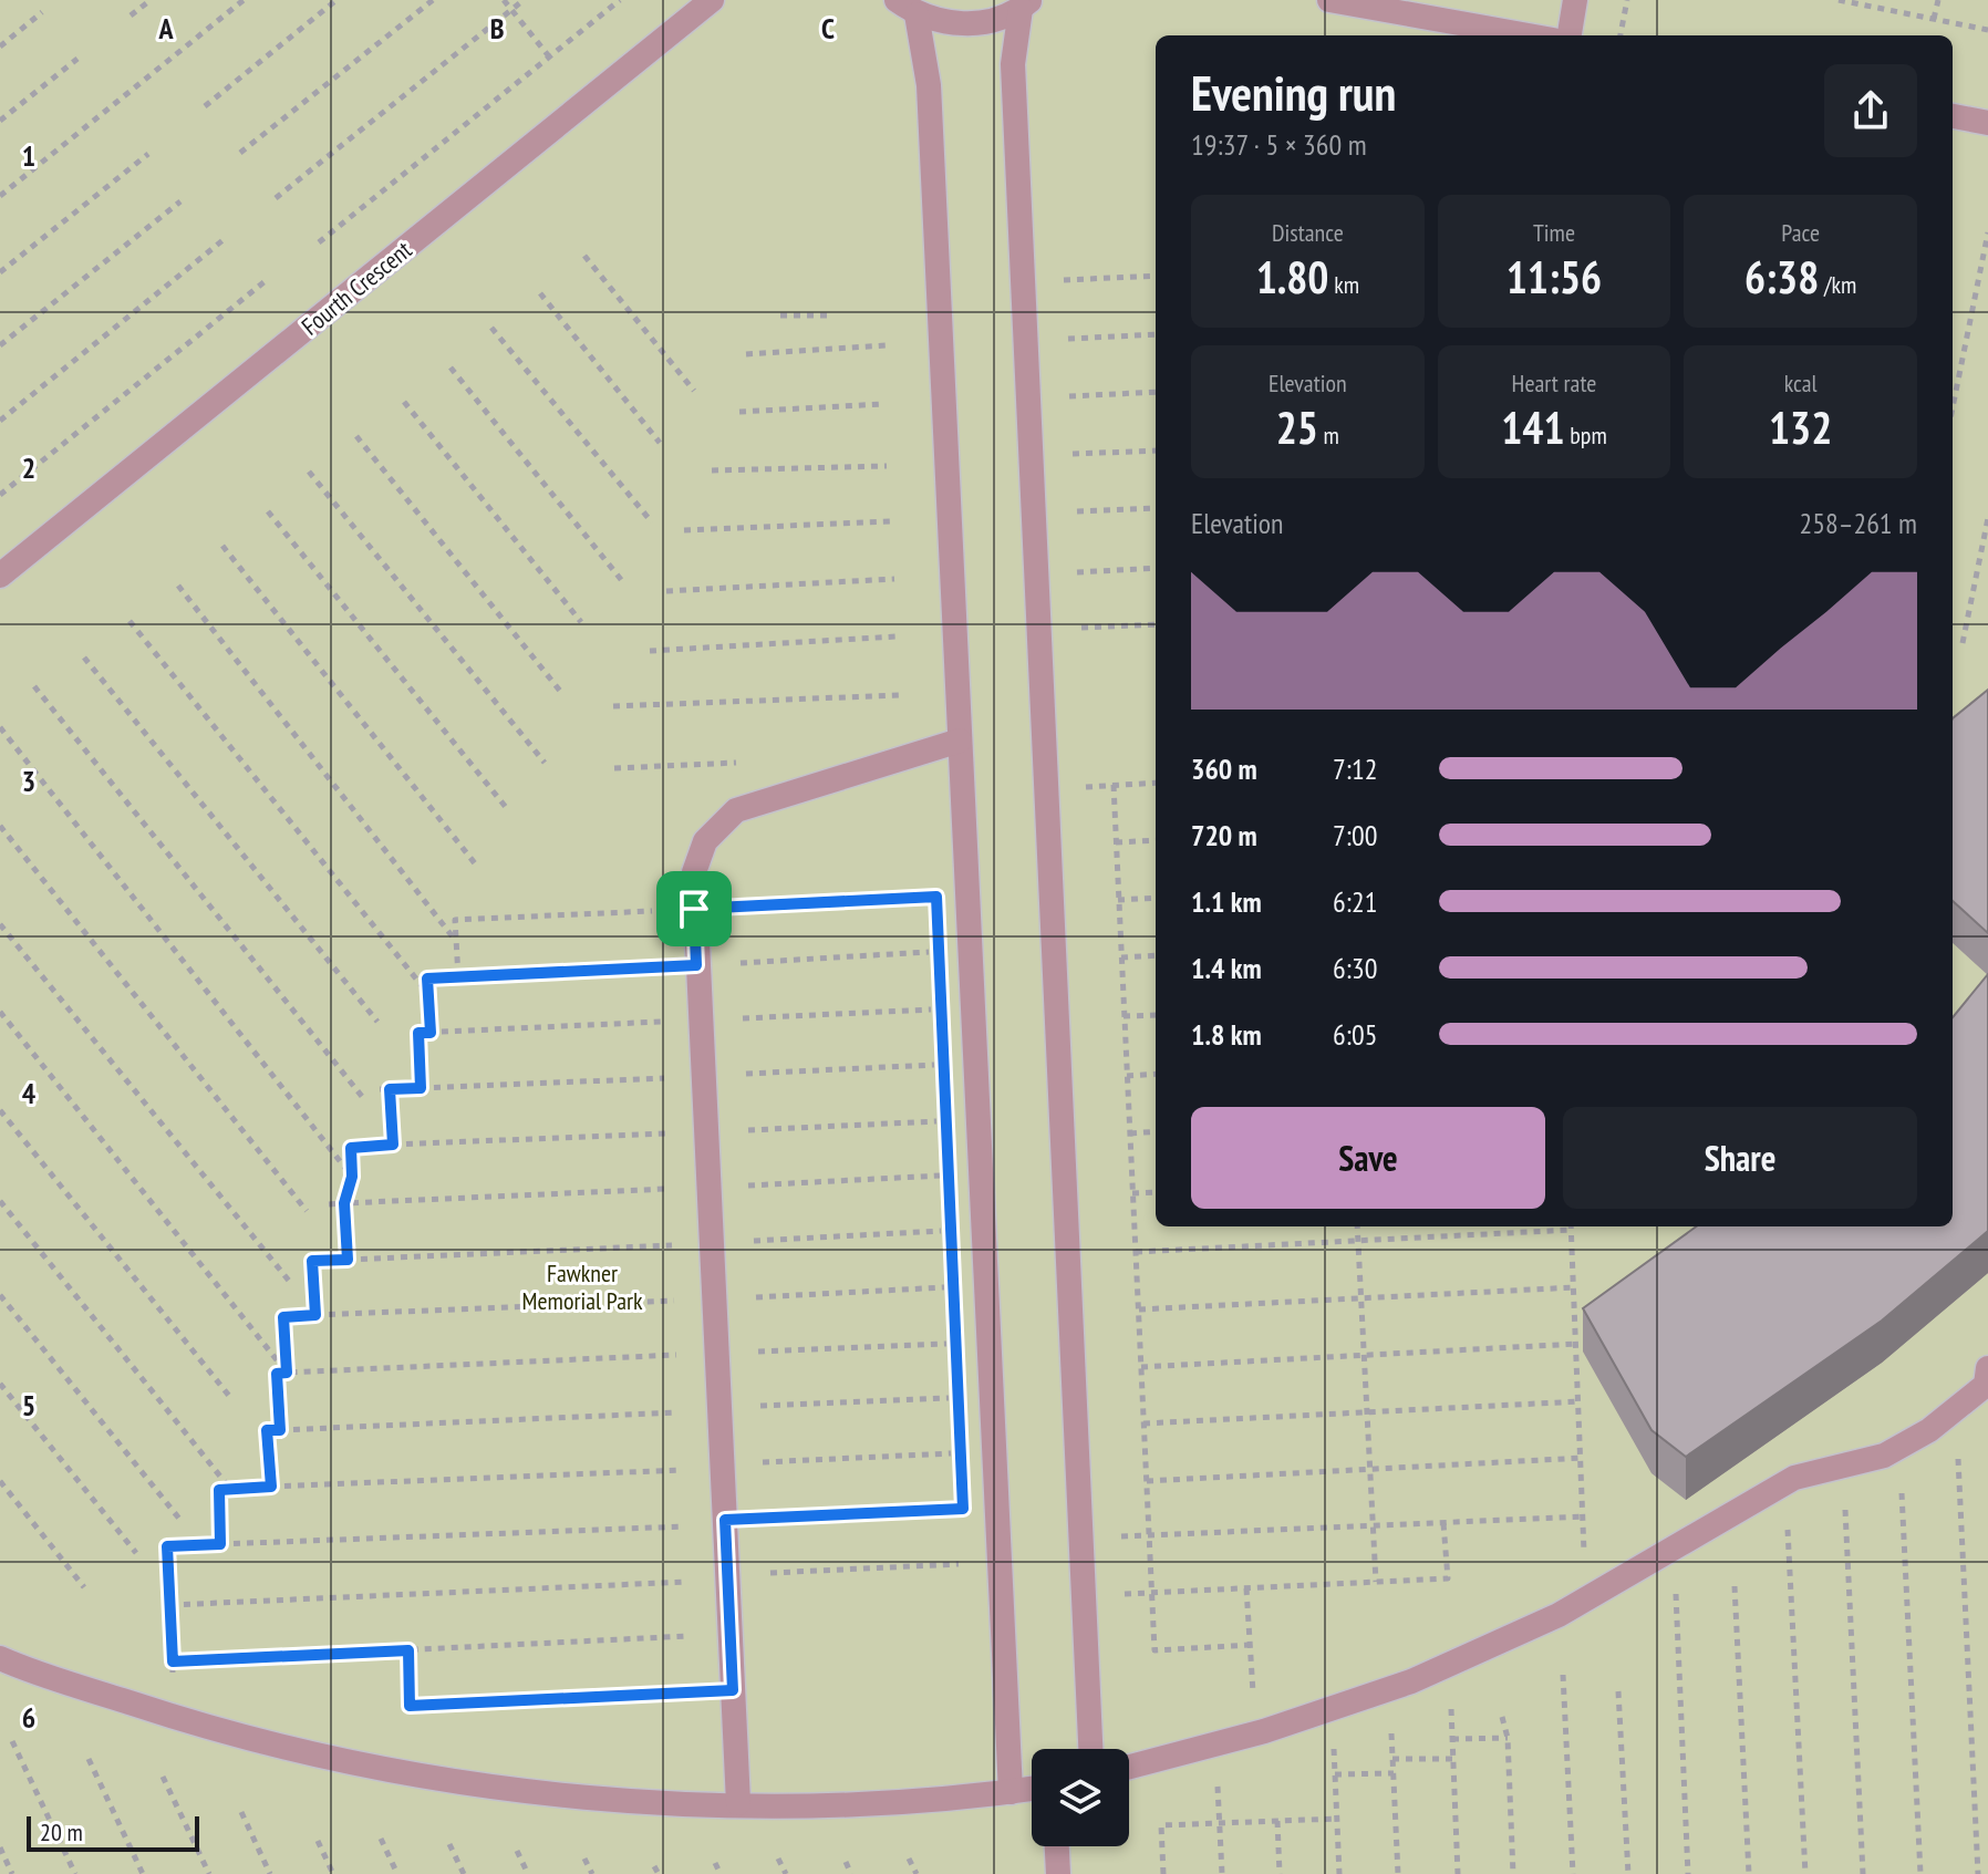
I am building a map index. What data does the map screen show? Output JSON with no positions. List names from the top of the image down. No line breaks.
{"streets":{"lane":["Fourth Crescent"]},"parks":["Fawkner Memorial Park"],"scale_bar":"20 m","page":{"heading":["Evening run","19:37 · 5 × 360 m"],"stats":[["Distance","1.80 km"],["Time","11:56"],["Pace","6:38 /km"],["Elevation","25 m"],["Heart rate","141 bpm"],["kcal","132"]],"chart":["Elevation","258–261 m"],"list":[{"name":"360 m","note":"7:12"},{"name":"720 m","note":"7:00"},{"name":"1.1 km","note":"6:21"},{"name":"1.4 km","note":"6:30"},{"name":"1.8 km","note":"6:05"}],"buttons":["Save","Share"],"scale":"20 m"},"grid":{"columns":["A","B","C"],"rows":["1","2","3","4","5","6"]}}
